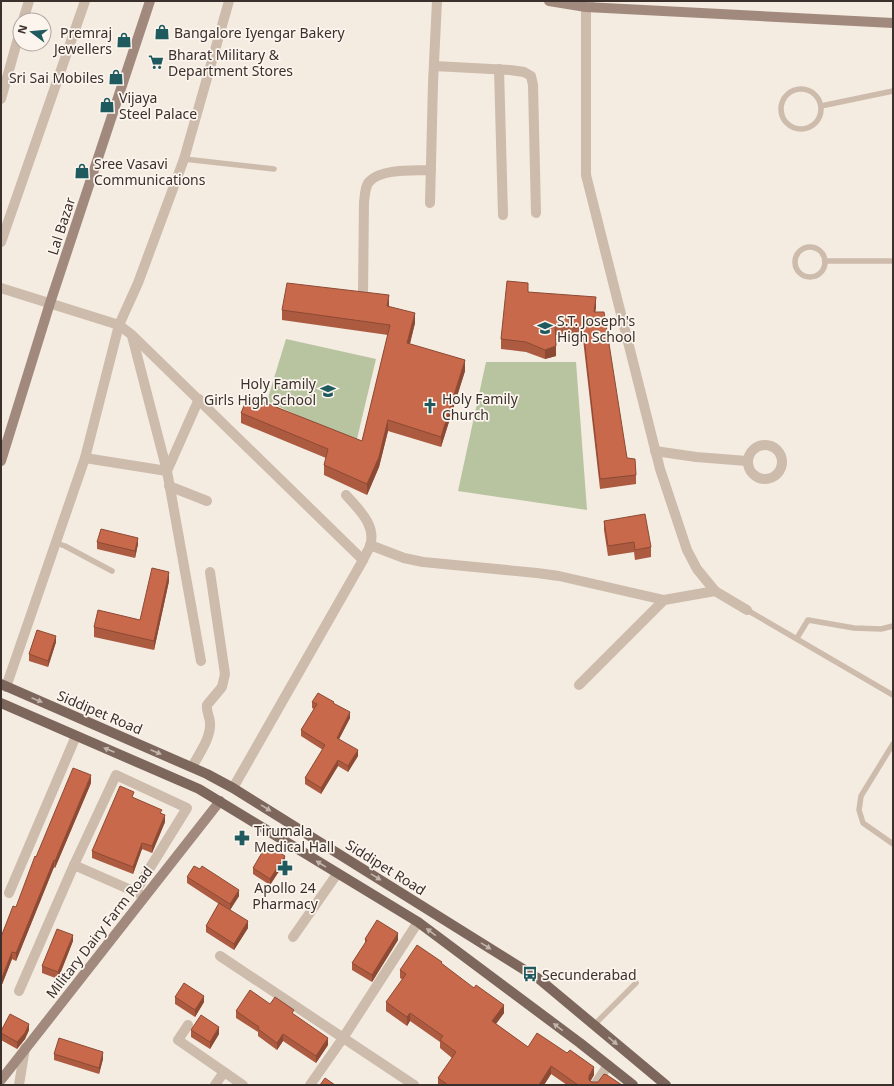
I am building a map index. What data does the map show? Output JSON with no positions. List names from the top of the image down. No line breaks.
{"streets":{"main road":["Lal Bazar","Siddipet Road","Military Dairy Farm Road"]},"places":{"shop":["Bangalore Iyengar Bakery","Premraj Jewellers","Sri Sai Mobiles","Vijaya Steel Palace","Sree Vasavi Communications"],"supermarket":["Bharat Military & Department Stores"],"school or university":["S.T. Joseph's High School","Holy Family Girls High School"],"church":["Holy Family Church"],"pharmacy":["Tirumala Medical Hall","Apollo 24 Pharmacy"],"bus stop":["Secunderabad"]},"north":"left"}
